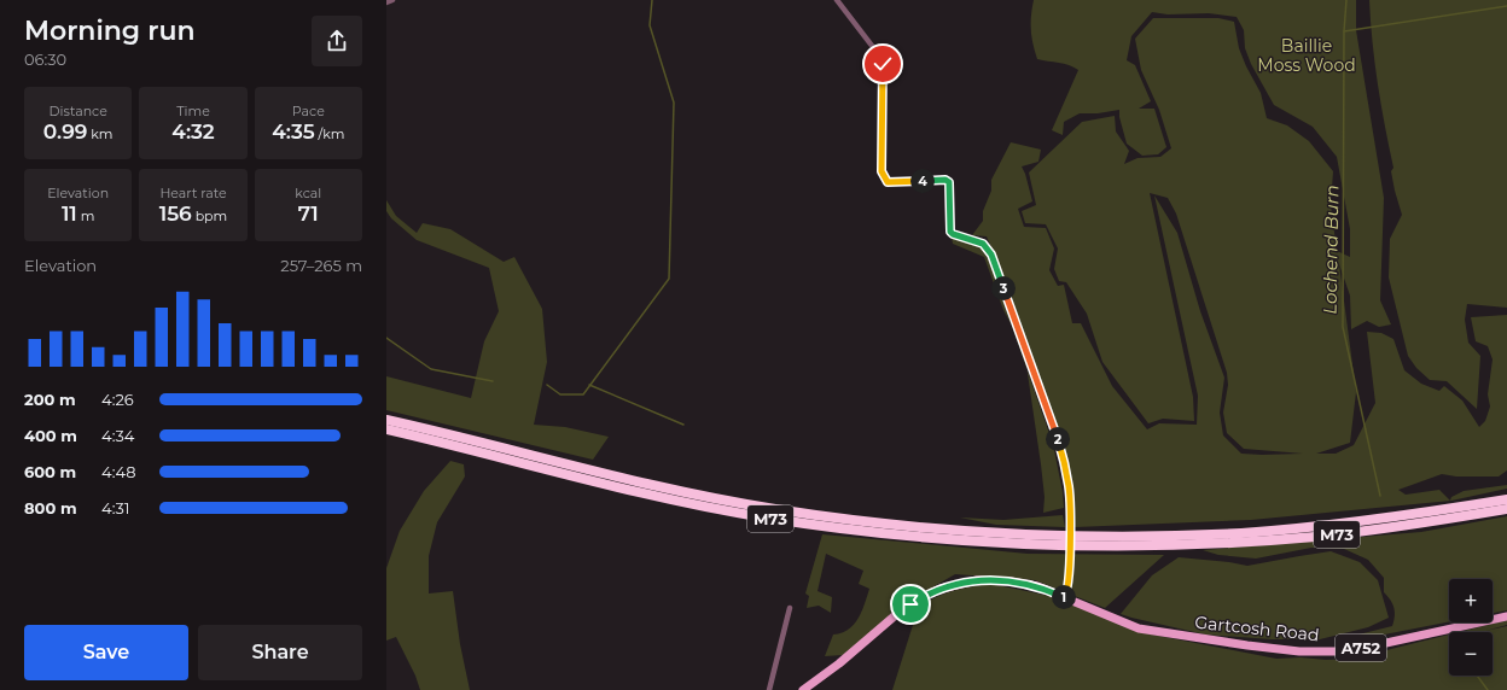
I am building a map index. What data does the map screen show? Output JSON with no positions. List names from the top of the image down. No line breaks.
{"streets":{"highway":["M73"],"main road":["Gartcosh Road","A752"]},"crossings":[["Gartcosh Road","A752"]],"water":["Lochend Burn"],"parks":["Baillie Moss Wood"],"page":{"heading":["Morning run","06:30"],"stats":[["Distance","0.99 km"],["Time","4:32"],["Pace","4:35 /km"],["Elevation","11 m"],["Heart rate","156 bpm"],["kcal","71"]],"pins":["4","3","2","1"],"chart":["Elevation","257–265 m"],"list":[{"name":"200 m","note":"4:26"},{"name":"400 m","note":"4:34"},{"name":"600 m","note":"4:48"},{"name":"800 m","note":"4:31"}],"map_buttons":["+","−"],"buttons":["Save","Share"]}}
